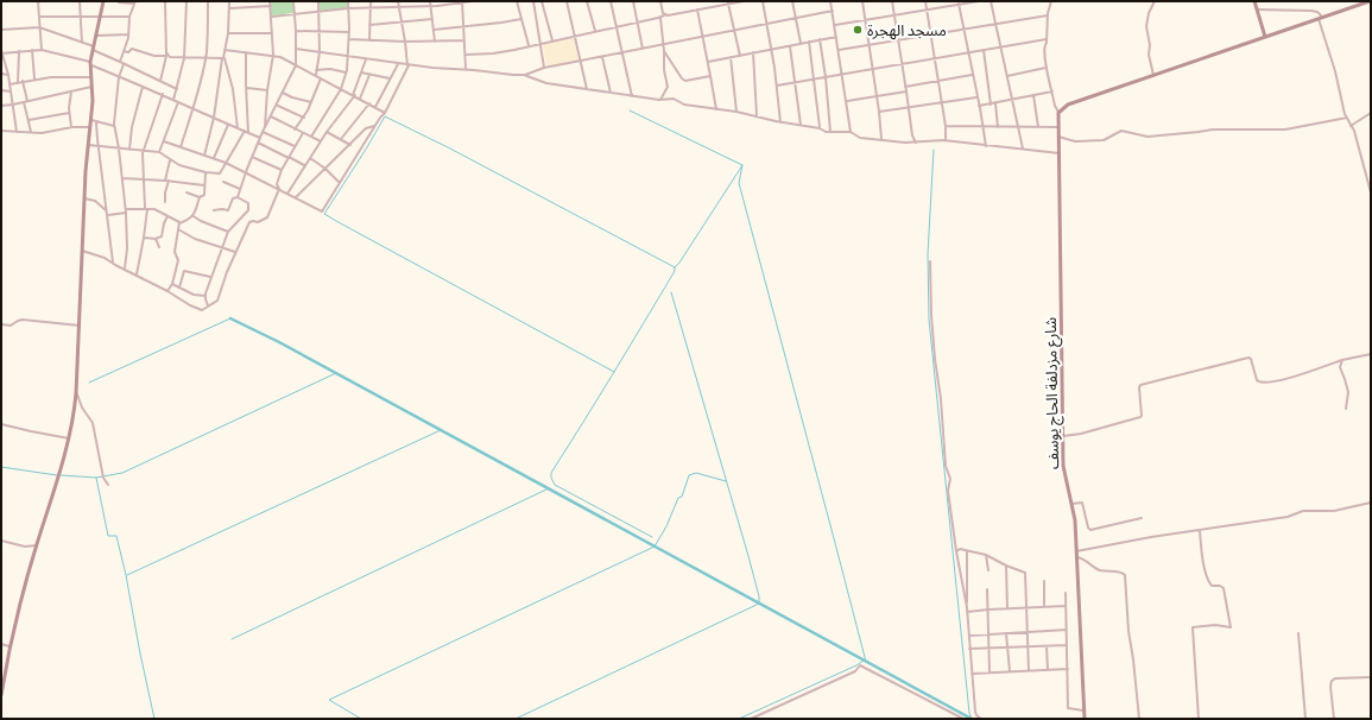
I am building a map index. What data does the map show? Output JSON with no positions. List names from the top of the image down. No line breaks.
{"streets":{"street":["شارع مزدلفة الحاج يوسف"]},"places":["مسجد الهجرة"]}
